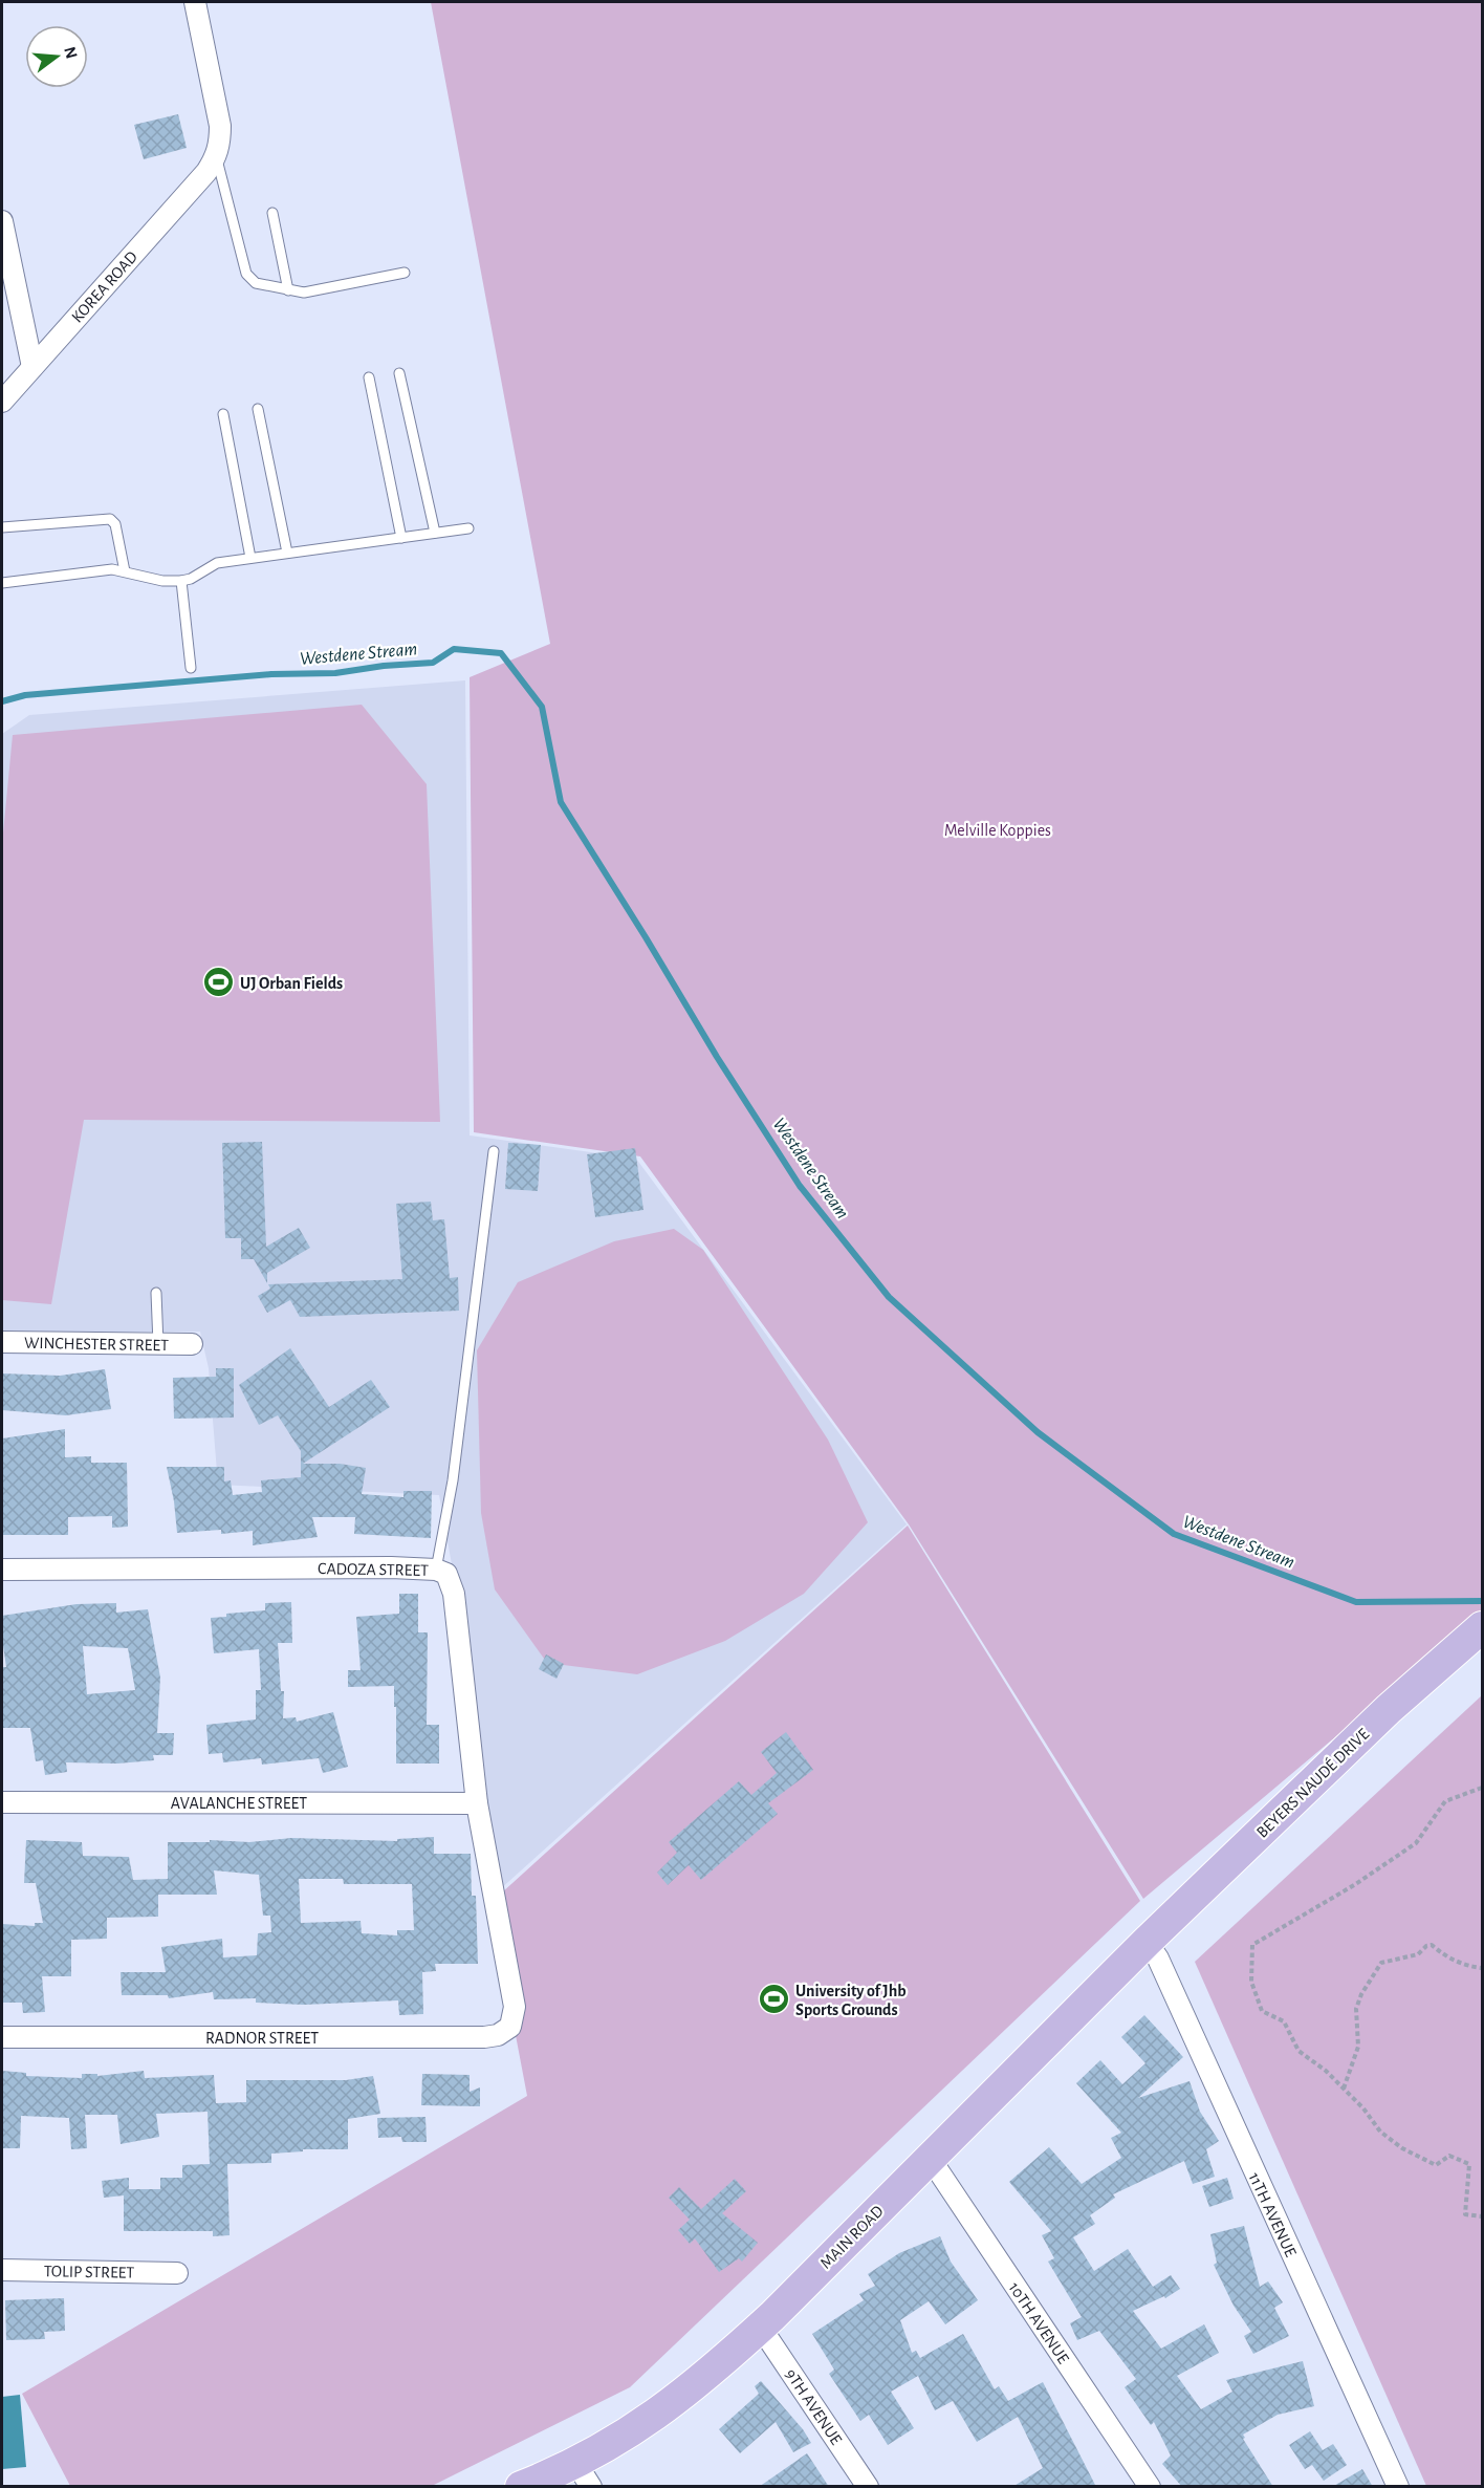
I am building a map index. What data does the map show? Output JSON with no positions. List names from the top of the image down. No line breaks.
{"streets":{"main road":["BEYERS NAUDÉ DRIVE","MAIN ROAD"],"street":["KOREA ROAD","WINCHESTER STREET","CADOZA STREET","AVALANCHE STREET","RADNOR STREET","11TH AVENUE","TOLIP STREET","10TH AVENUE","9TH AVENUE"]},"crossings":[["CADOZA STREET","AVALANCHE STREET"],["CADOZA STREET","RADNOR STREET"],["BEYERS NAUDÉ DRIVE","11TH AVENUE"],["BEYERS NAUDÉ DRIVE","MAIN ROAD"],["11TH AVENUE","MAIN ROAD"],["MAIN ROAD","10TH AVENUE"],["MAIN ROAD","9TH AVENUE"]],"water":["Westdene Stream"],"parks":["Melville Koppies"],"places":{"sports":["UJ Orban Fields","University of Jhb Sports Grounds"]},"north":"right"}
